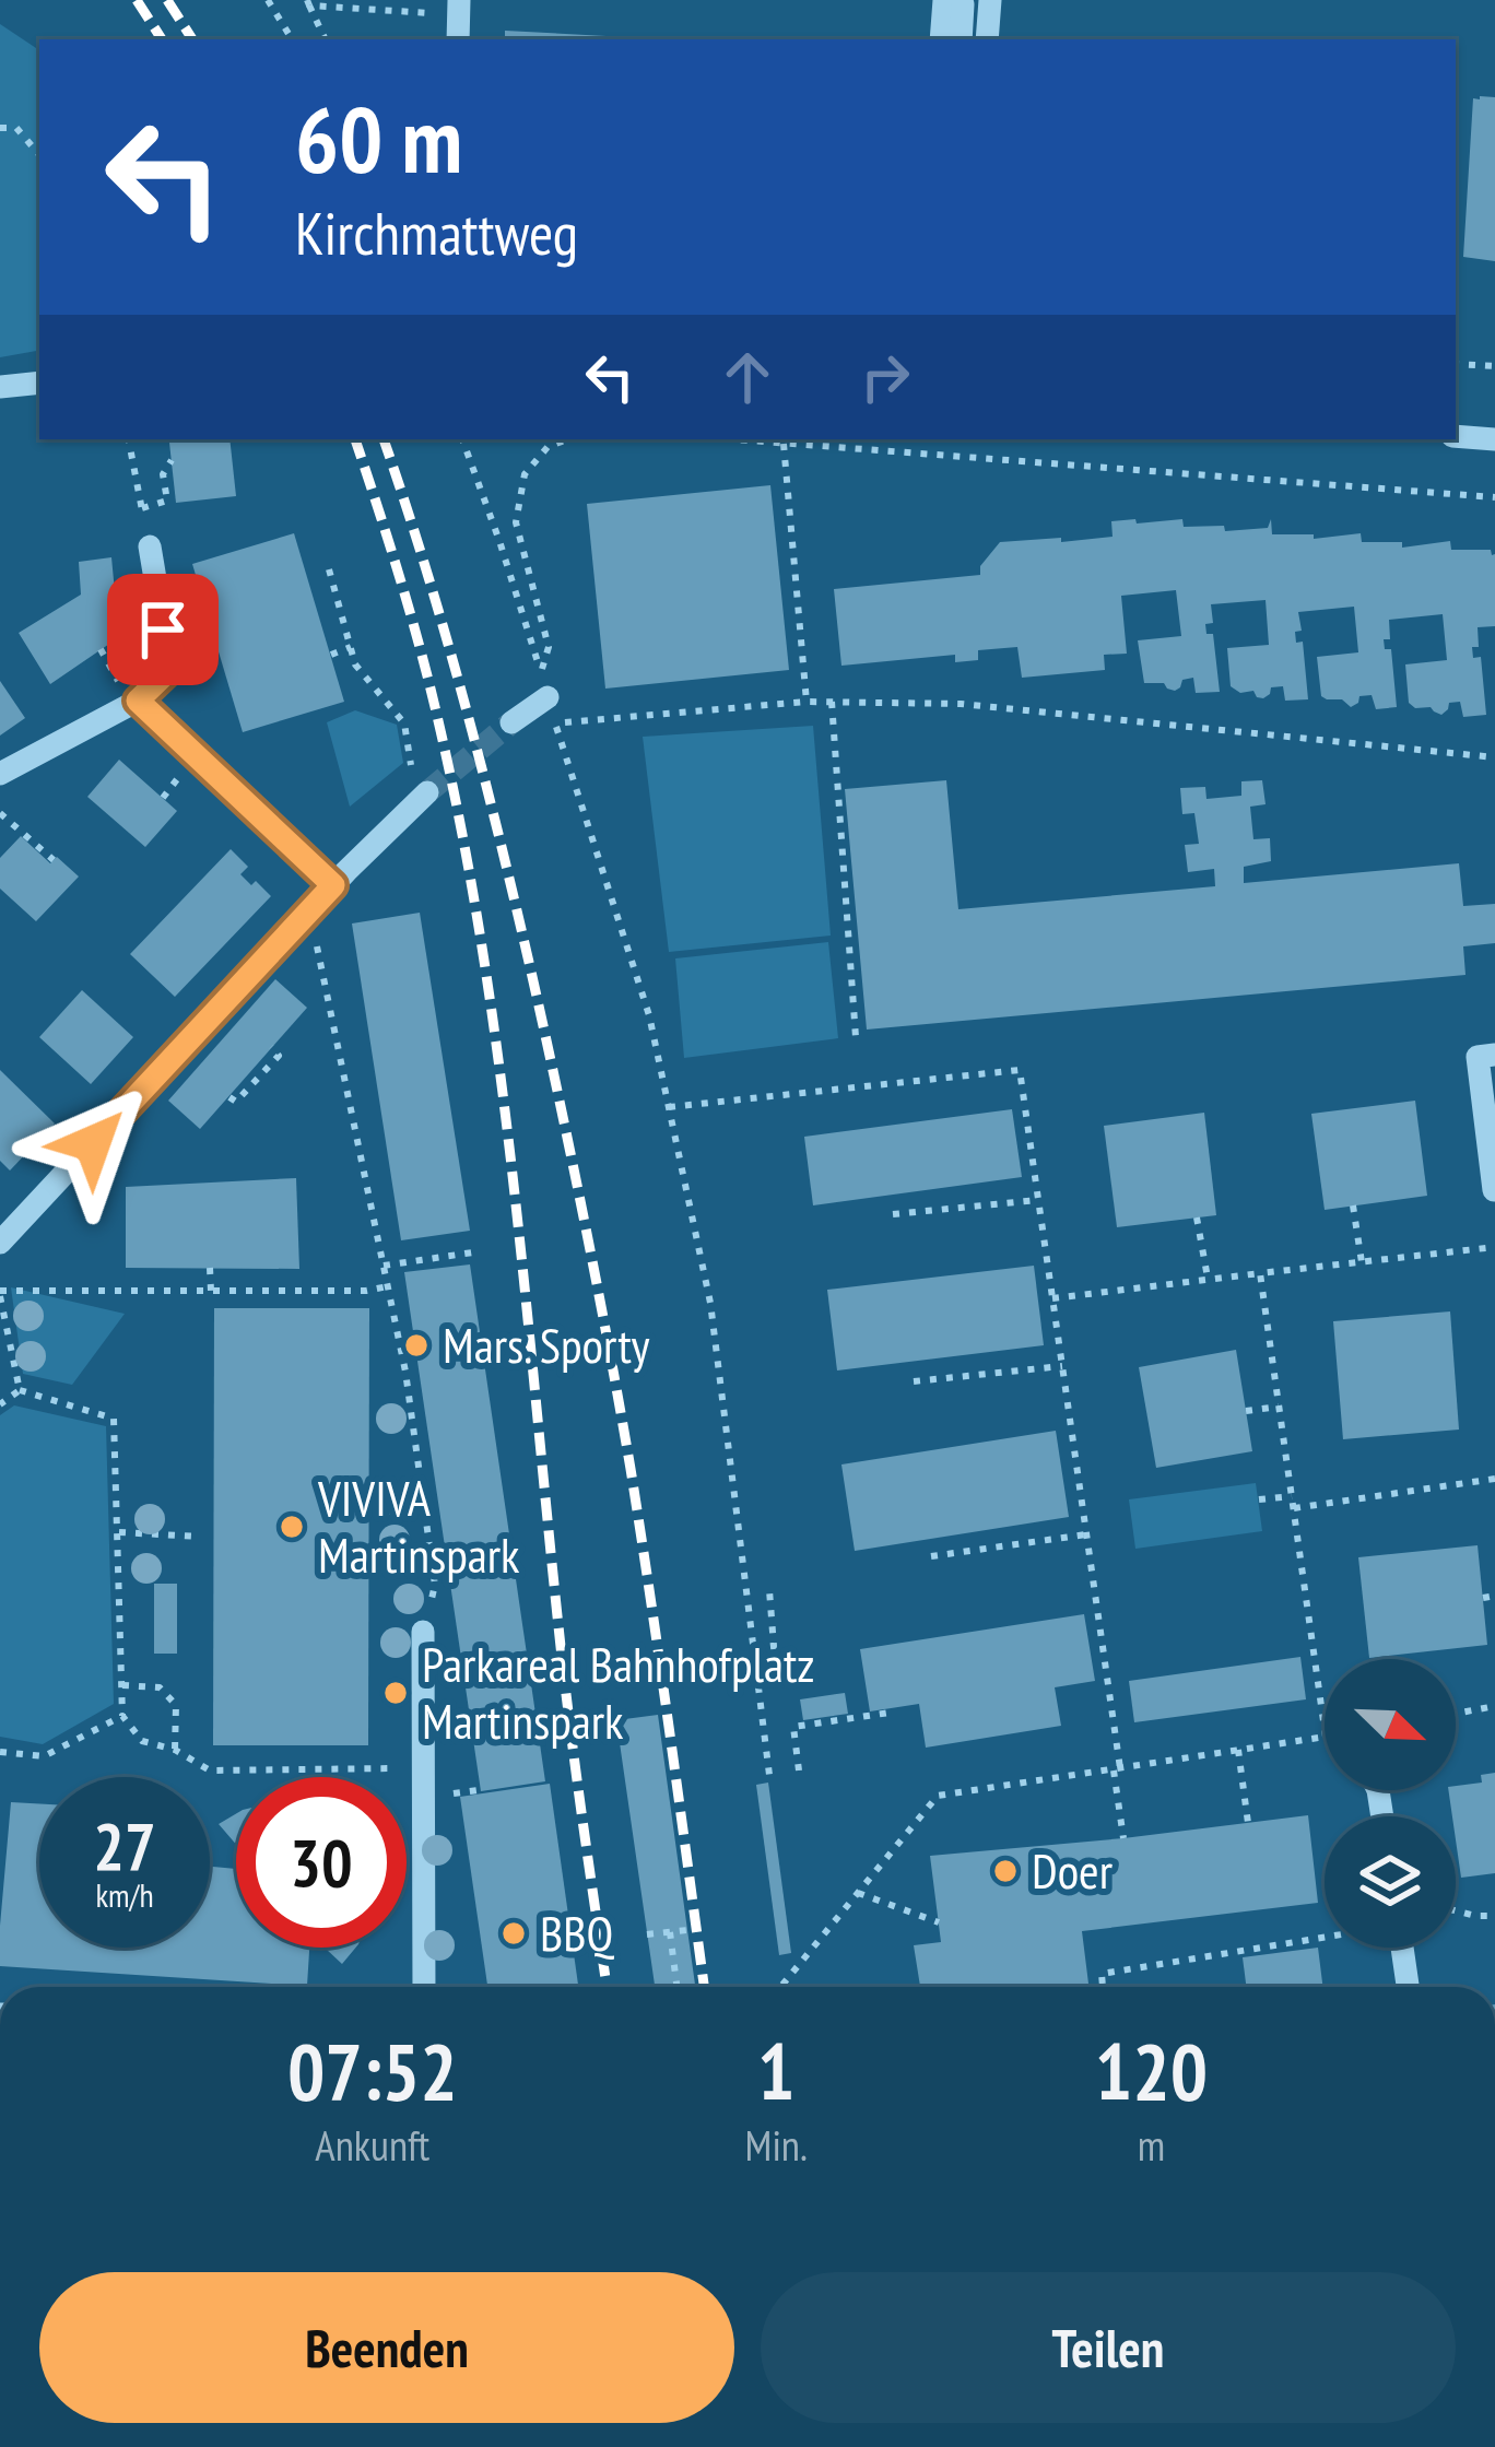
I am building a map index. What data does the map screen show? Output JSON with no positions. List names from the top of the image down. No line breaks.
{"places":["Mars. Sporty","VIVIVA Martinspark","Parkareal Bahnhofplatz Martinspark","Doer","BBQ"],"north":"bottom right","page":{"turn":["60 m","Kirchmattweg"],"speed":"27 km/h","limit":"30","eta":["07:52","Ankunft","1","Min.","120","m"],"buttons":["Beenden","Teilen"]}}
